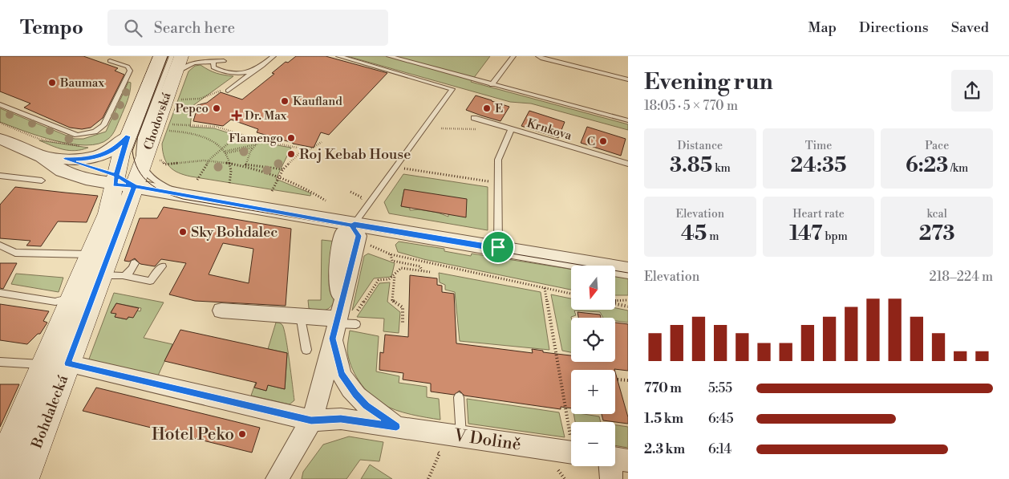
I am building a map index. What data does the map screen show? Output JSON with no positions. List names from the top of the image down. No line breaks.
{"streets":{"main road":["Chodovská","Bohdalecká"],"street":["V Dolině"],"lane":["Krnkova"]},"crossings":[["Chodovská","Bohdalecká"],["Bohdalecká","V Dolině"]],"places":{"other":["Baumax","Kaufland","Pepco","E","Flamengo","C","Roj Kebab House","Sky Bohdalec","Hotel Peko"],"health":["Dr. Max"]},"north":"bottom","page":{"header":"Tempo","search":"Search here","nav":["Map","Directions","Saved"],"heading":["Evening run","18:05 · 5 × 770 m"],"stats":[["Distance","3.85 km"],["Time","24:35"],["Pace","6:23 /km"],["Elevation","45 m"],["Heart rate","147 bpm"],["kcal","273"]],"chart":["Elevation","218–224 m"],"map_buttons":["+","−"],"list":[{"name":"770 m","note":"5:55"},{"name":"1.5 km","note":"6:45"},{"name":"2.3 km","note":"6:14"}]}}
